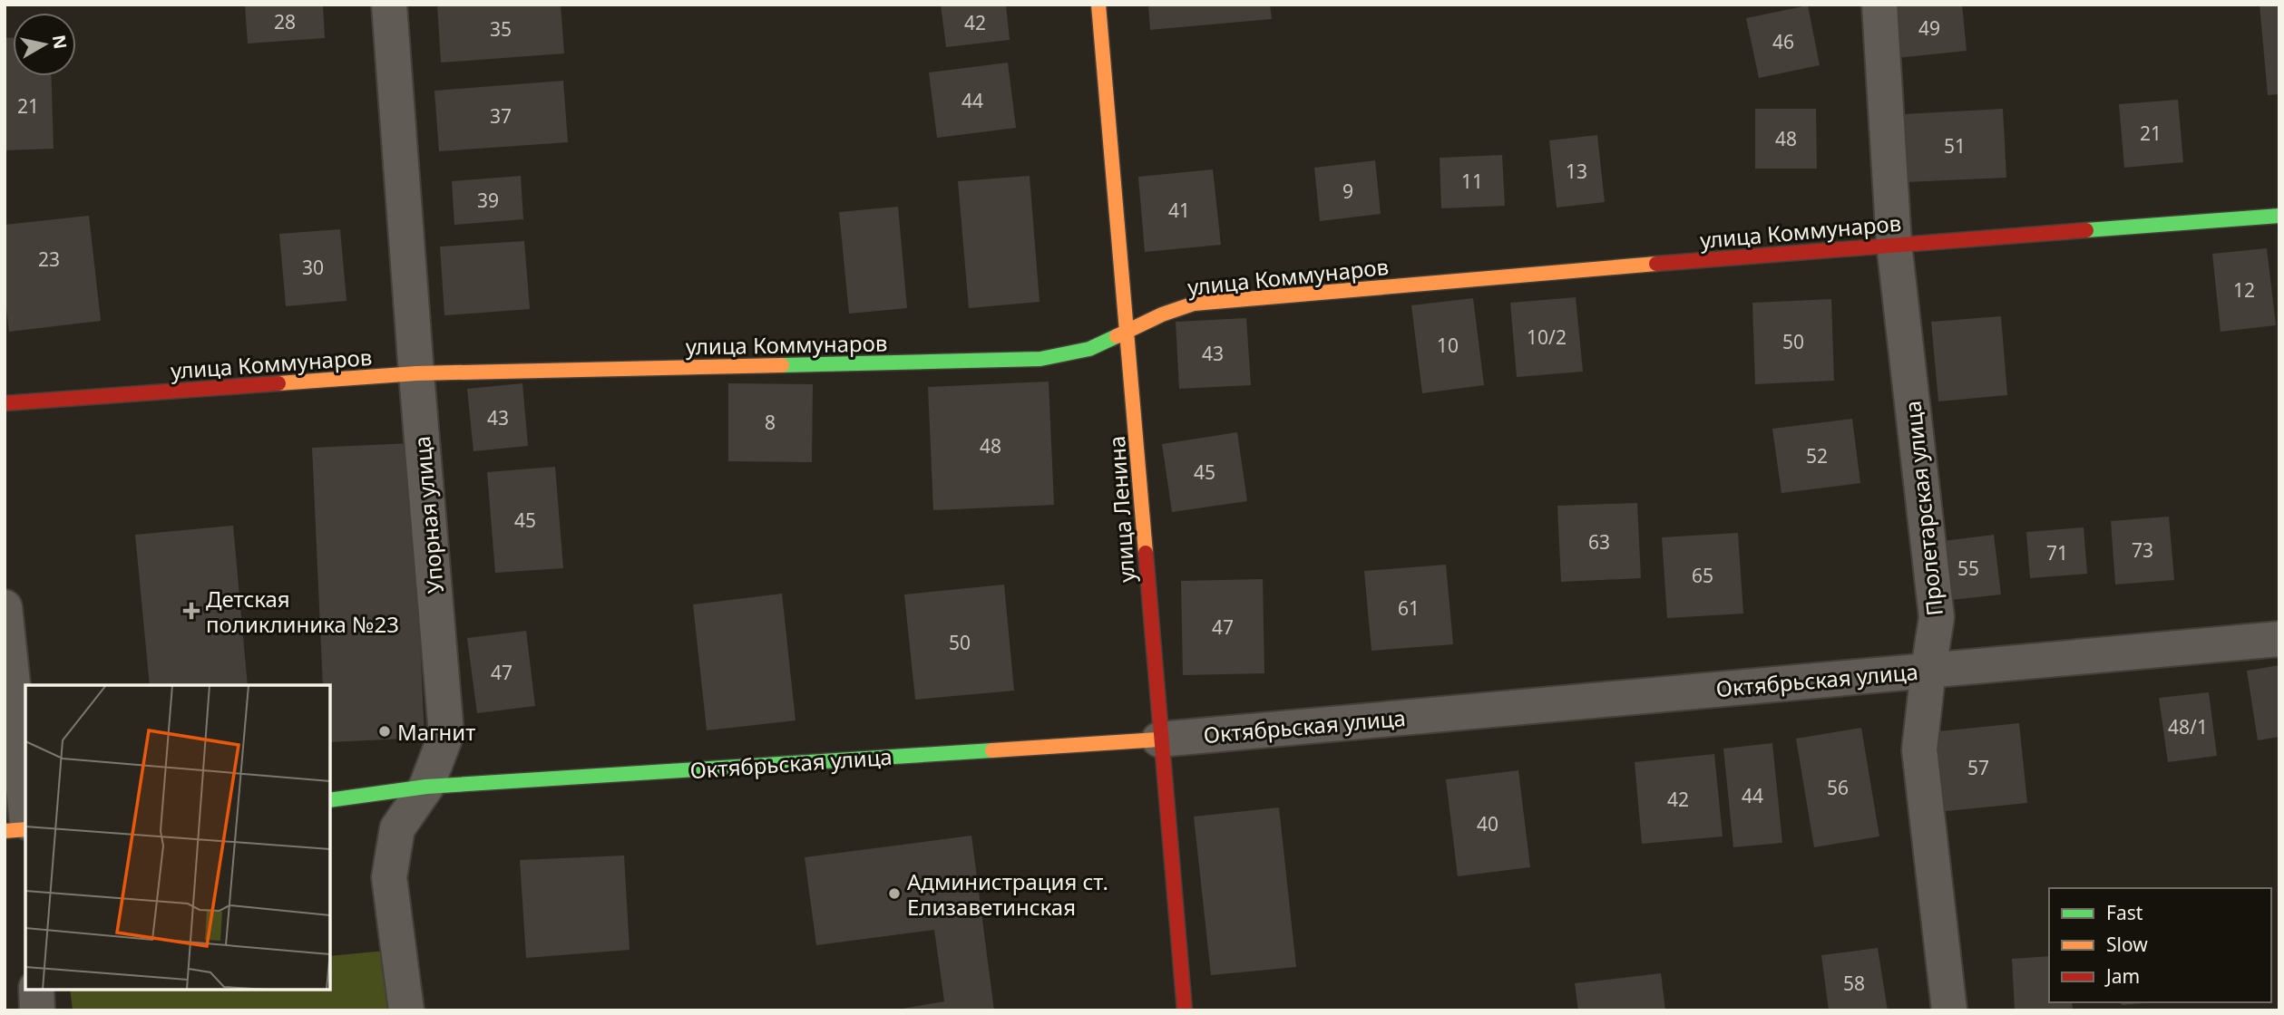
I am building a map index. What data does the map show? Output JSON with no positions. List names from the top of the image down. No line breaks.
{"streets":{"street":["улица Коммунаров","Пролетарская улица","улица Ленина","Упорная улица","Октябрьская улица"]},"crossings":[["улица Коммунаров","Пролетарская улица"],["улица Коммунаров","улица Ленина"],["улица Коммунаров","Упорная улица"],["Пролетарская улица","Октябрьская улица"],["улица Ленина","Октябрьская улица"],["Упорная улица","Октябрьская улица"]],"places":{"health":["Детская поликлиника №23"],"other":["Магнит","Администрация ст. Елизаветинская"]},"house_numbers":["28","42","49","35","46","44","21","37","21","48","51","13","11","9","39","41","23","30","12","10/2","50","10","43","43","8","48","52","45","45","63","73","71","55","65","61","47","50","47","48/1","57","56","44","42","40","58"],"legend":["Fast","Slow","Jam"],"north":"right"}
